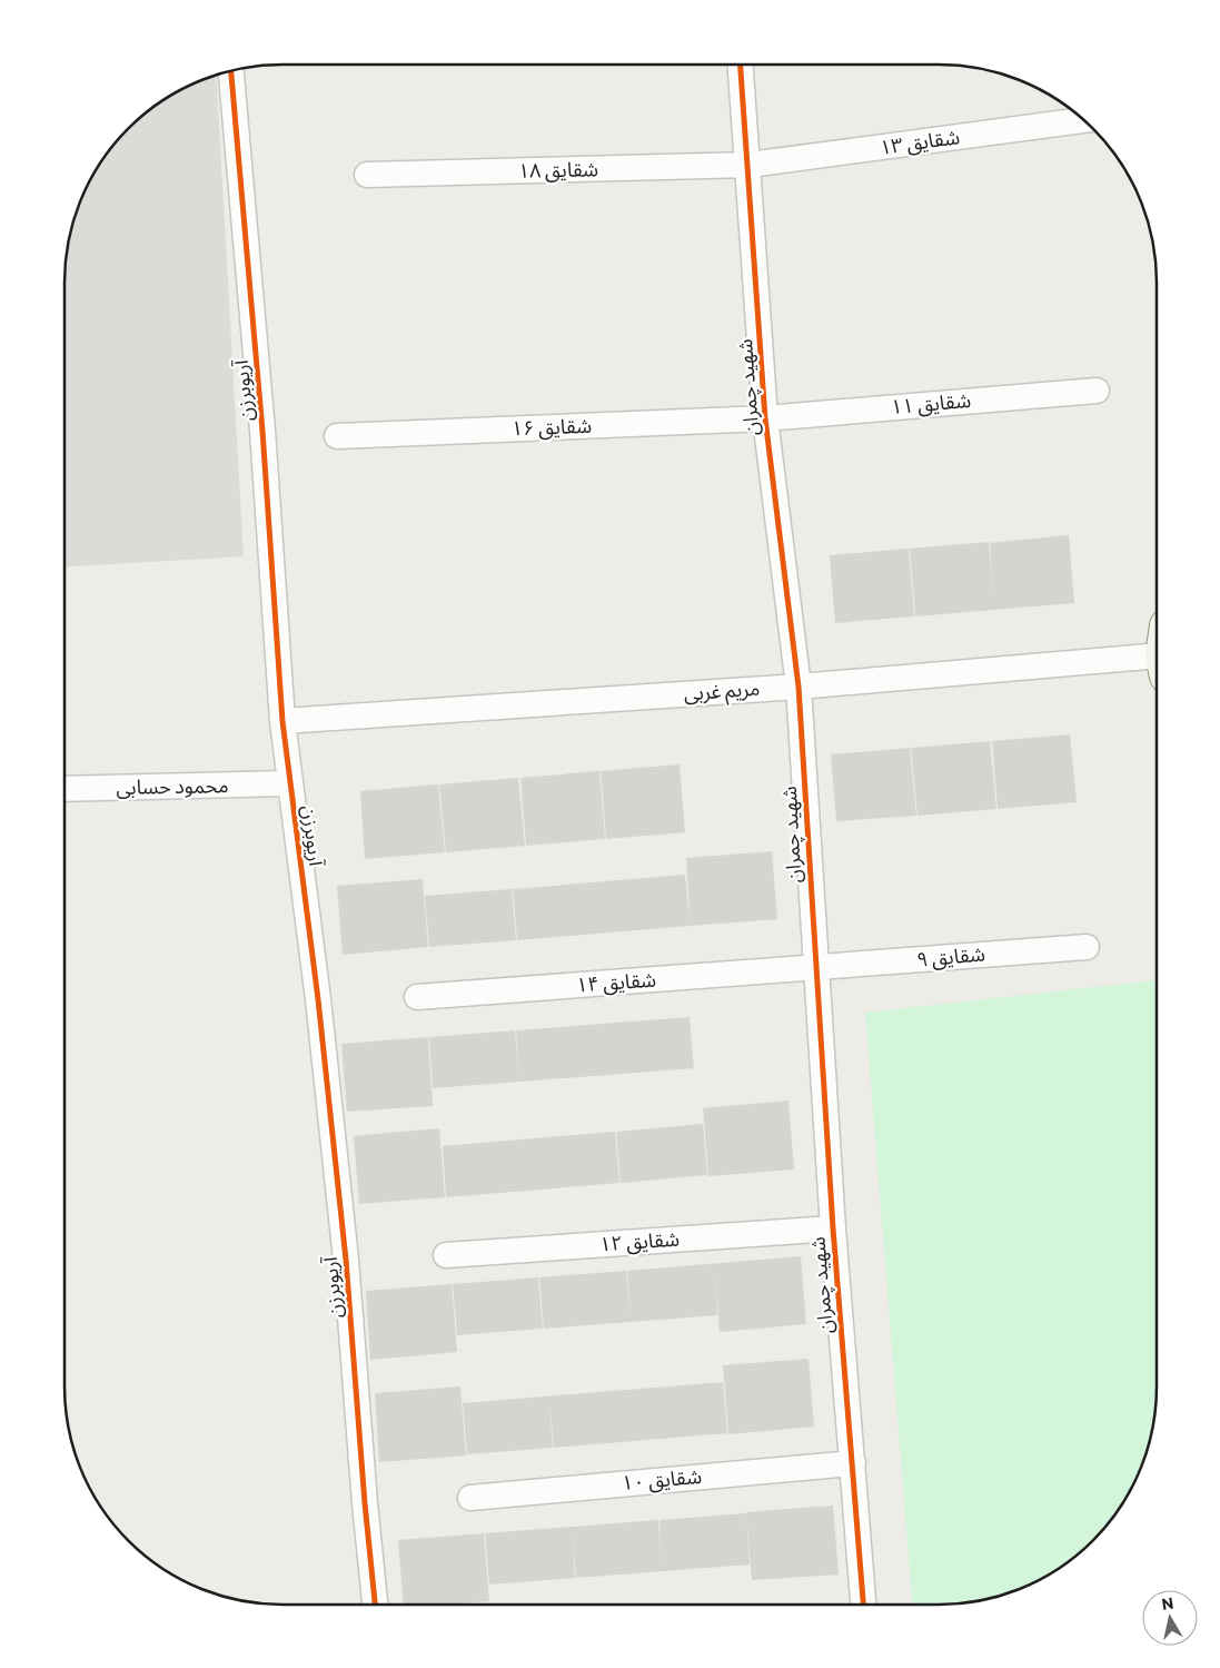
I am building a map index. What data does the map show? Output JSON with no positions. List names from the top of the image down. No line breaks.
{"streets":{"street":["شقایق ۱۳","شقایق ۱۸","شهید چمران","آریوبرزن","شقایق ۱۱","شقایق ۱۶","مریم غربی","محمود حسابی","شقایق ۹","شقایق ۱۴","شقایق ۱۲","شقایق ۱۰"]},"crossings":[["شقایق ۱۳","شقایق ۱۸"],["شقایق ۱۳","شهید چمران"],["شقایق ۱۸","شهید چمران"],["شهید چمران","شقایق ۱۱"],["شهید چمران","شقایق ۱۶"],["شهید چمران","مریم غربی"],["شهید چمران","شقایق ۹"],["شهید چمران","شقایق ۱۴"],["شهید چمران","شقایق ۱۲"],["شهید چمران","شقایق ۱۰"],["آریوبرزن","مریم غربی"],["آریوبرزن","محمود حسابی"],["شقایق ۱۱","شقایق ۱۶"],["شقایق ۹","شقایق ۱۴"]],"north":"top"}
